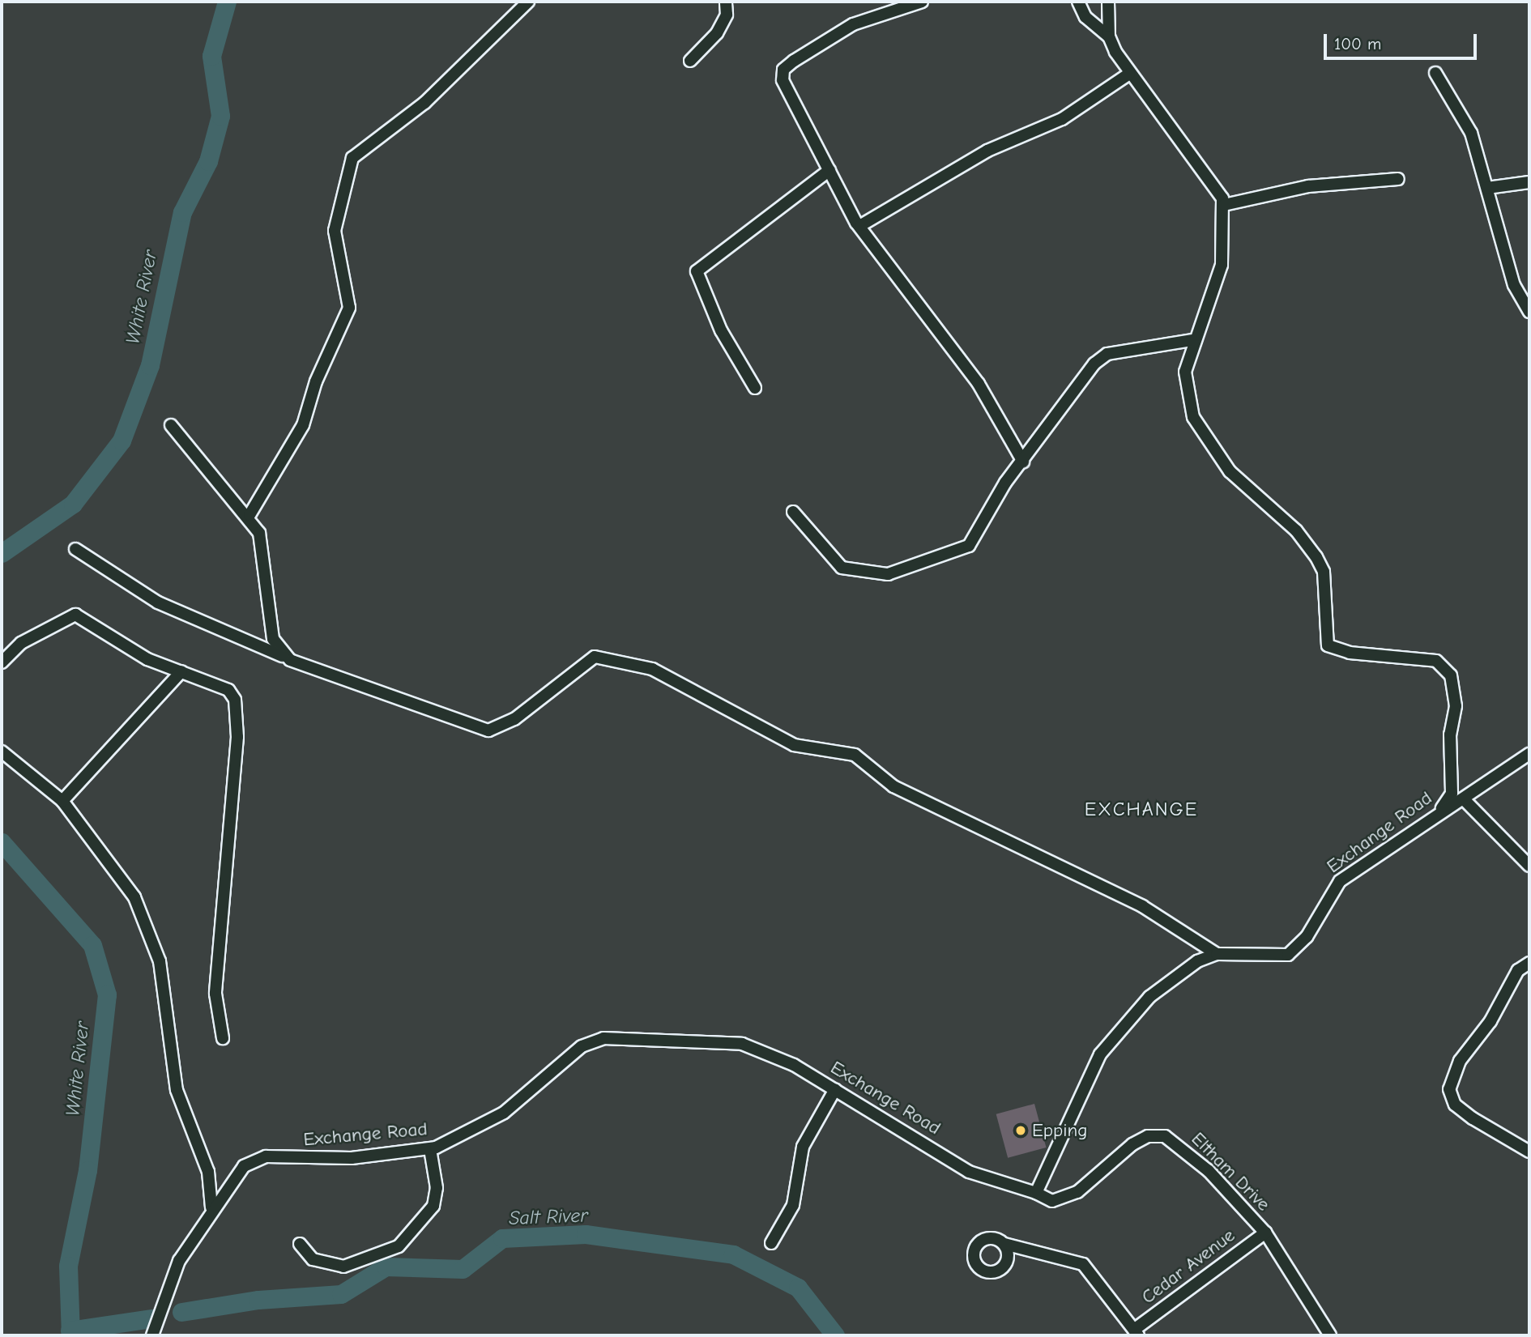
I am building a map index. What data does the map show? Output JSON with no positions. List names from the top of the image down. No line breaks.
{"streets":{"street":["Exchange Road","Eltham Drive","Cedar Avenue"]},"crossings":[["Exchange Road","Eltham Drive"],["Eltham Drive","Cedar Avenue"]],"districts":["EXCHANGE"],"water":["White River","Salt River"],"places":["Epping"],"scale_bar":"100 m"}
